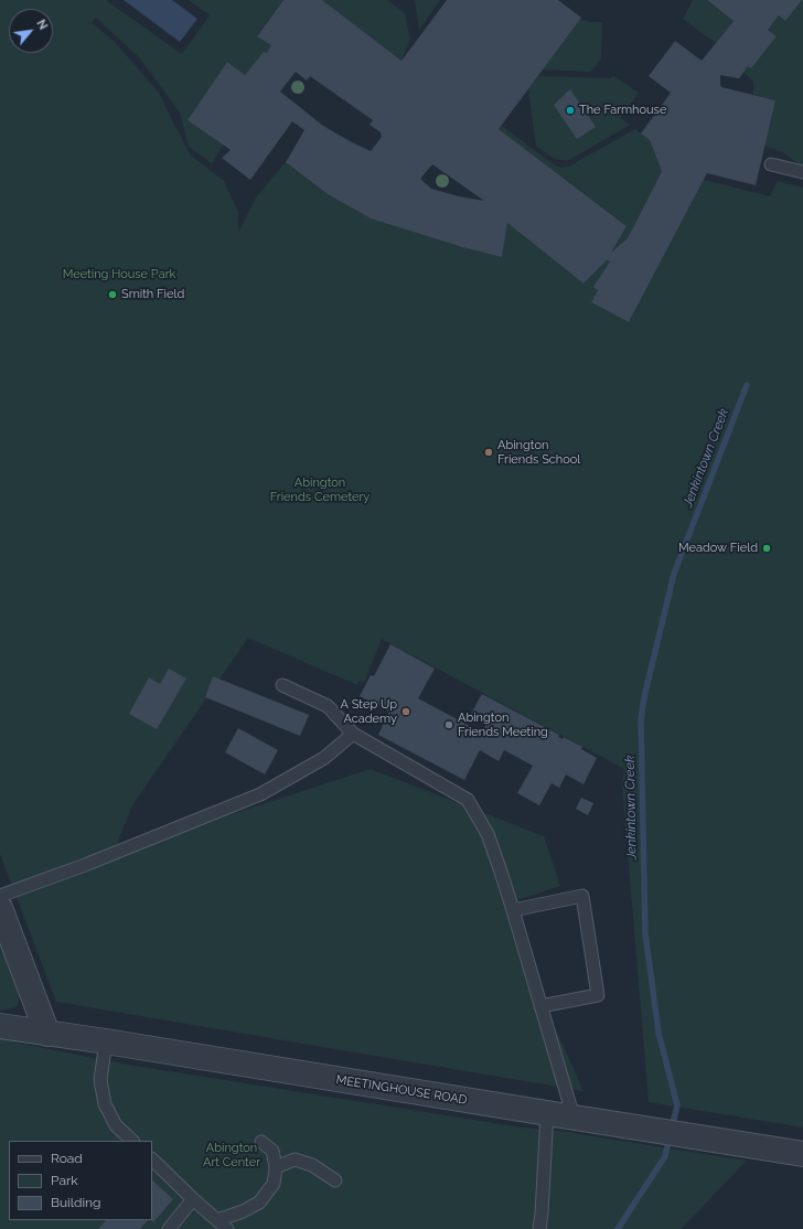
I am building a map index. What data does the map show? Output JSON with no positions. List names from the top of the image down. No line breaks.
{"streets":{"street":["MEETINGHOUSE ROAD"]},"water":["Jenkintown Creek"],"parks":["Meeting House Park","Abington Friends Cemetery","Abington Art Center"],"places":["The Farmhouse","Smith Field","Abington Friends School","Meadow Field","A Step Up Academy","Abington Friends Meeting"],"legend":["Road","Park","Building"],"north":"top right"}
